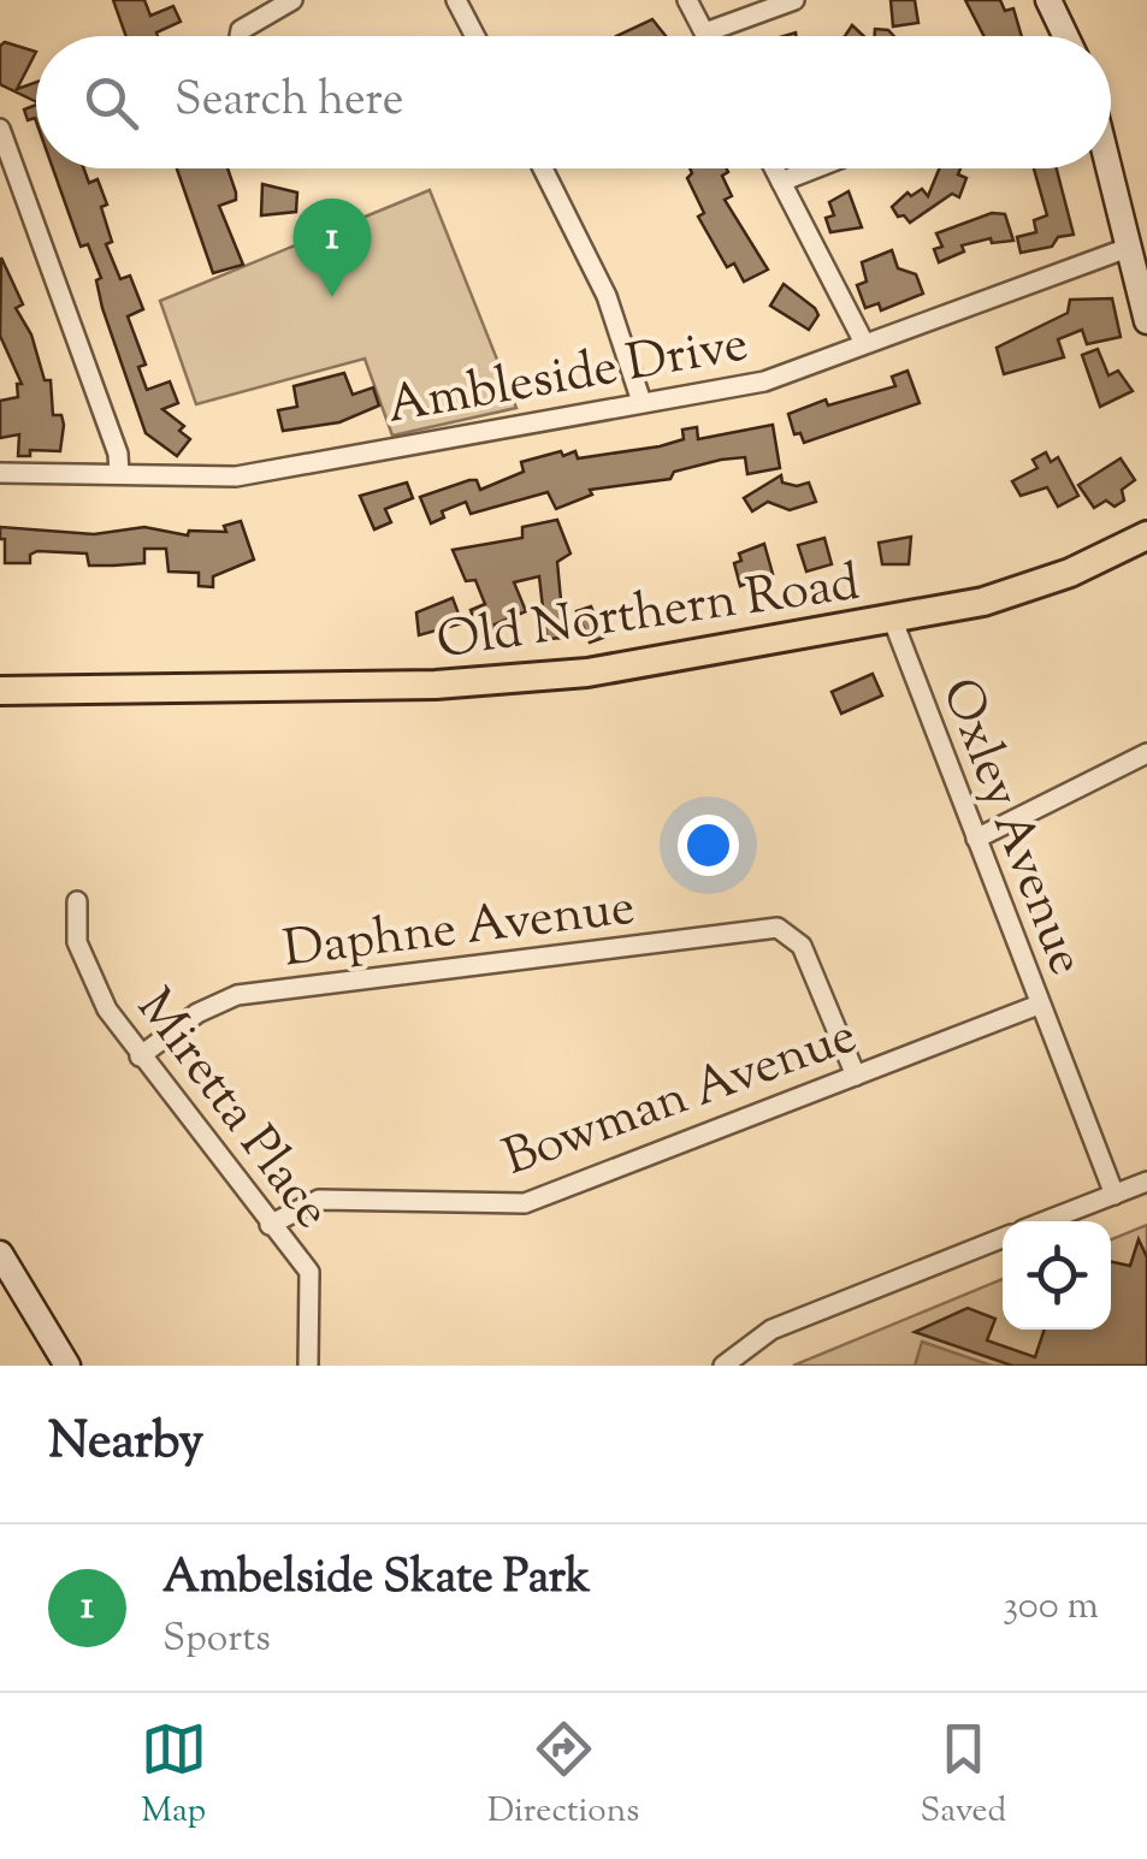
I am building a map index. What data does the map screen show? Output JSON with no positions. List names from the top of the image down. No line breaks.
{"streets":{"main road":["Old Northern Road"],"street":["Ambleside Drive","Oxley Avenue","Daphne Avenue","Bowman Avenue","Miretta Place"]},"crossings":[["Old Northern Road","Oxley Avenue"],["Oxley Avenue","Bowman Avenue"],["Daphne Avenue","Bowman Avenue"],["Daphne Avenue","Miretta Place"],["Bowman Avenue","Miretta Place"]],"page":{"search":"Search here","pins":"1","heading":"Nearby","list":[{"mark":"1","name":"Ambelside Skate Park","note":"Sports","value":"300 m"}],"nav":["Map","Directions","Saved"]}}
